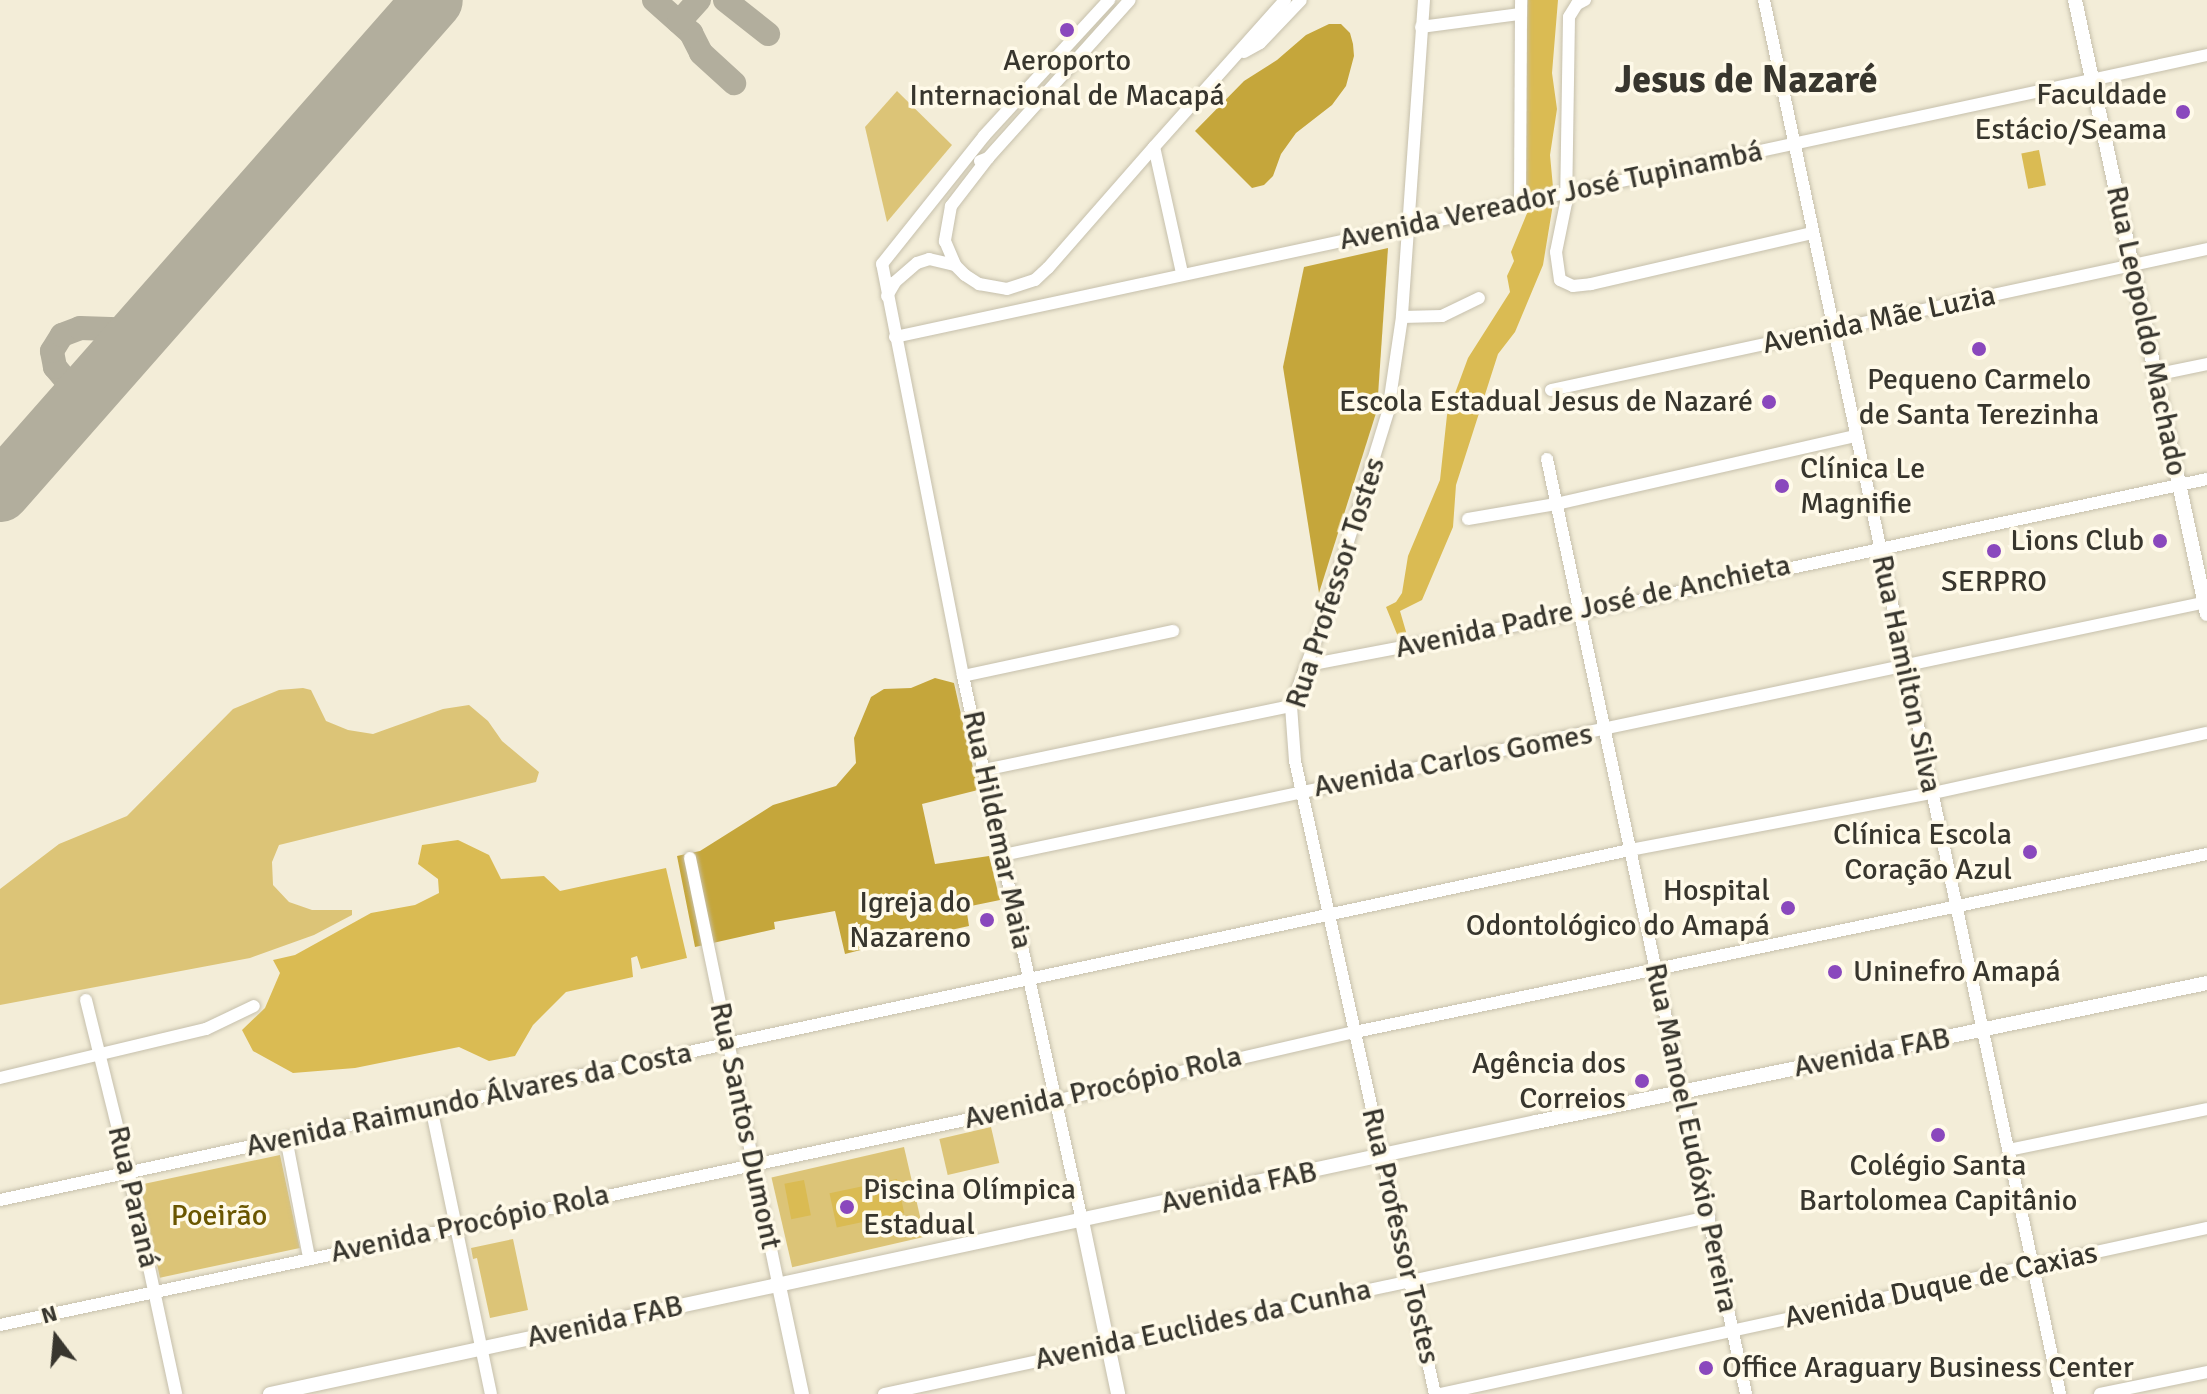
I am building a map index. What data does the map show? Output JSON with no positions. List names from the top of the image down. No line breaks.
{"streets":{"main road":["Rua Leopoldo Machado","Rua Hildemar Maia","Avenida FAB","Rua Santos Dumont"],"street":["Avenida Vereador José Tupinambá","Avenida Mãe Luzia","Rua Professor Tostes","Avenida Padre José de Anchieta","Rua Hamilton Silva","Avenida Carlos Gomes","Avenida Procópio Rola","Avenida Raimundo Álvares da Costa","Rua Manoel Eudóxio Pereira","Rua Paraná","Avenida Duque de Caxias","Avenida Euclides da Cunha"]},"crossings":[["Avenida Vereador José Tupinambá","Rua Leopoldo Machado"],["Avenida Vereador José Tupinambá","Rua Professor Tostes"],["Avenida Vereador José Tupinambá","Rua Hamilton Silva"],["Avenida Vereador José Tupinambá","Rua Hildemar Maia"],["Avenida Mãe Luzia","Rua Leopoldo Machado"],["Avenida Mãe Luzia","Rua Hamilton Silva"],["Rua Leopoldo Machado","Avenida Padre José de Anchieta"],["Rua Leopoldo Machado","Avenida Carlos Gomes"],["Rua Professor Tostes","Avenida Padre José de Anchieta"],["Rua Professor Tostes","Avenida Carlos Gomes"],["Rua Professor Tostes","Avenida FAB"],["Rua Professor Tostes","Avenida Procópio Rola"],["Rua Professor Tostes","Avenida Raimundo Álvares da Costa"],["Rua Professor Tostes","Avenida Duque de Caxias"],["Rua Professor Tostes","Avenida Euclides da Cunha"],["Avenida Padre José de Anchieta","Rua Hamilton Silva"],["Avenida Padre José de Anchieta","Rua Manoel Eudóxio Pereira"],["Rua Hamilton Silva","Avenida Carlos Gomes"],["Rua Hamilton Silva","Avenida FAB"],["Rua Hamilton Silva","Avenida Procópio Rola"],["Rua Hamilton Silva","Avenida Raimundo Álvares da Costa"],["Rua Hamilton Silva","Avenida Duque de Caxias"],["Avenida Carlos Gomes","Rua Hildemar Maia"],["Avenida Carlos Gomes","Rua Manoel Eudóxio Pereira"],["Rua Hildemar Maia","Avenida FAB"],["Rua Hildemar Maia","Avenida Procópio Rola"],["Rua Hildemar Maia","Avenida Raimundo Álvares da Costa"],["Rua Hildemar Maia","Avenida Euclides da Cunha"],["Avenida FAB","Rua Santos Dumont"],["Avenida FAB","Rua Manoel Eudóxio Pereira"],["Avenida Procópio Rola","Rua Santos Dumont"],["Avenida Procópio Rola","Rua Manoel Eudóxio Pereira"],["Avenida Procópio Rola","Rua Paraná"],["Avenida Raimundo Álvares da Costa","Rua Santos Dumont"],["Avenida Raimundo Álvares da Costa","Rua Manoel Eudóxio Pereira"],["Avenida Raimundo Álvares da Costa","Rua Paraná"],["Rua Manoel Eudóxio Pereira","Avenida Duque de Caxias"],["Rua Manoel Eudóxio Pereira","Avenida Euclides da Cunha"]],"districts":["Jesus de Nazaré"],"parks":["Poeirão"],"places":["Aeroporto Internacional de Macapá","Faculdade Estácio/Seama","Pequeno Carmelo de Santa Terezinha","Escola Estadual Jesus de Nazaré","Clínica Le Magnifie","Lions Club","SERPRO","Clínica Escola Coração Azul","Hospital Odontológico do Amapá","Igreja do Nazareno","Uninefro Amapá","Agência dos Correios","Colégio Santa Bartolomea Capitânio","Piscina Olímpica Estadual","Office Araguary Business Center"],"north":"top"}
